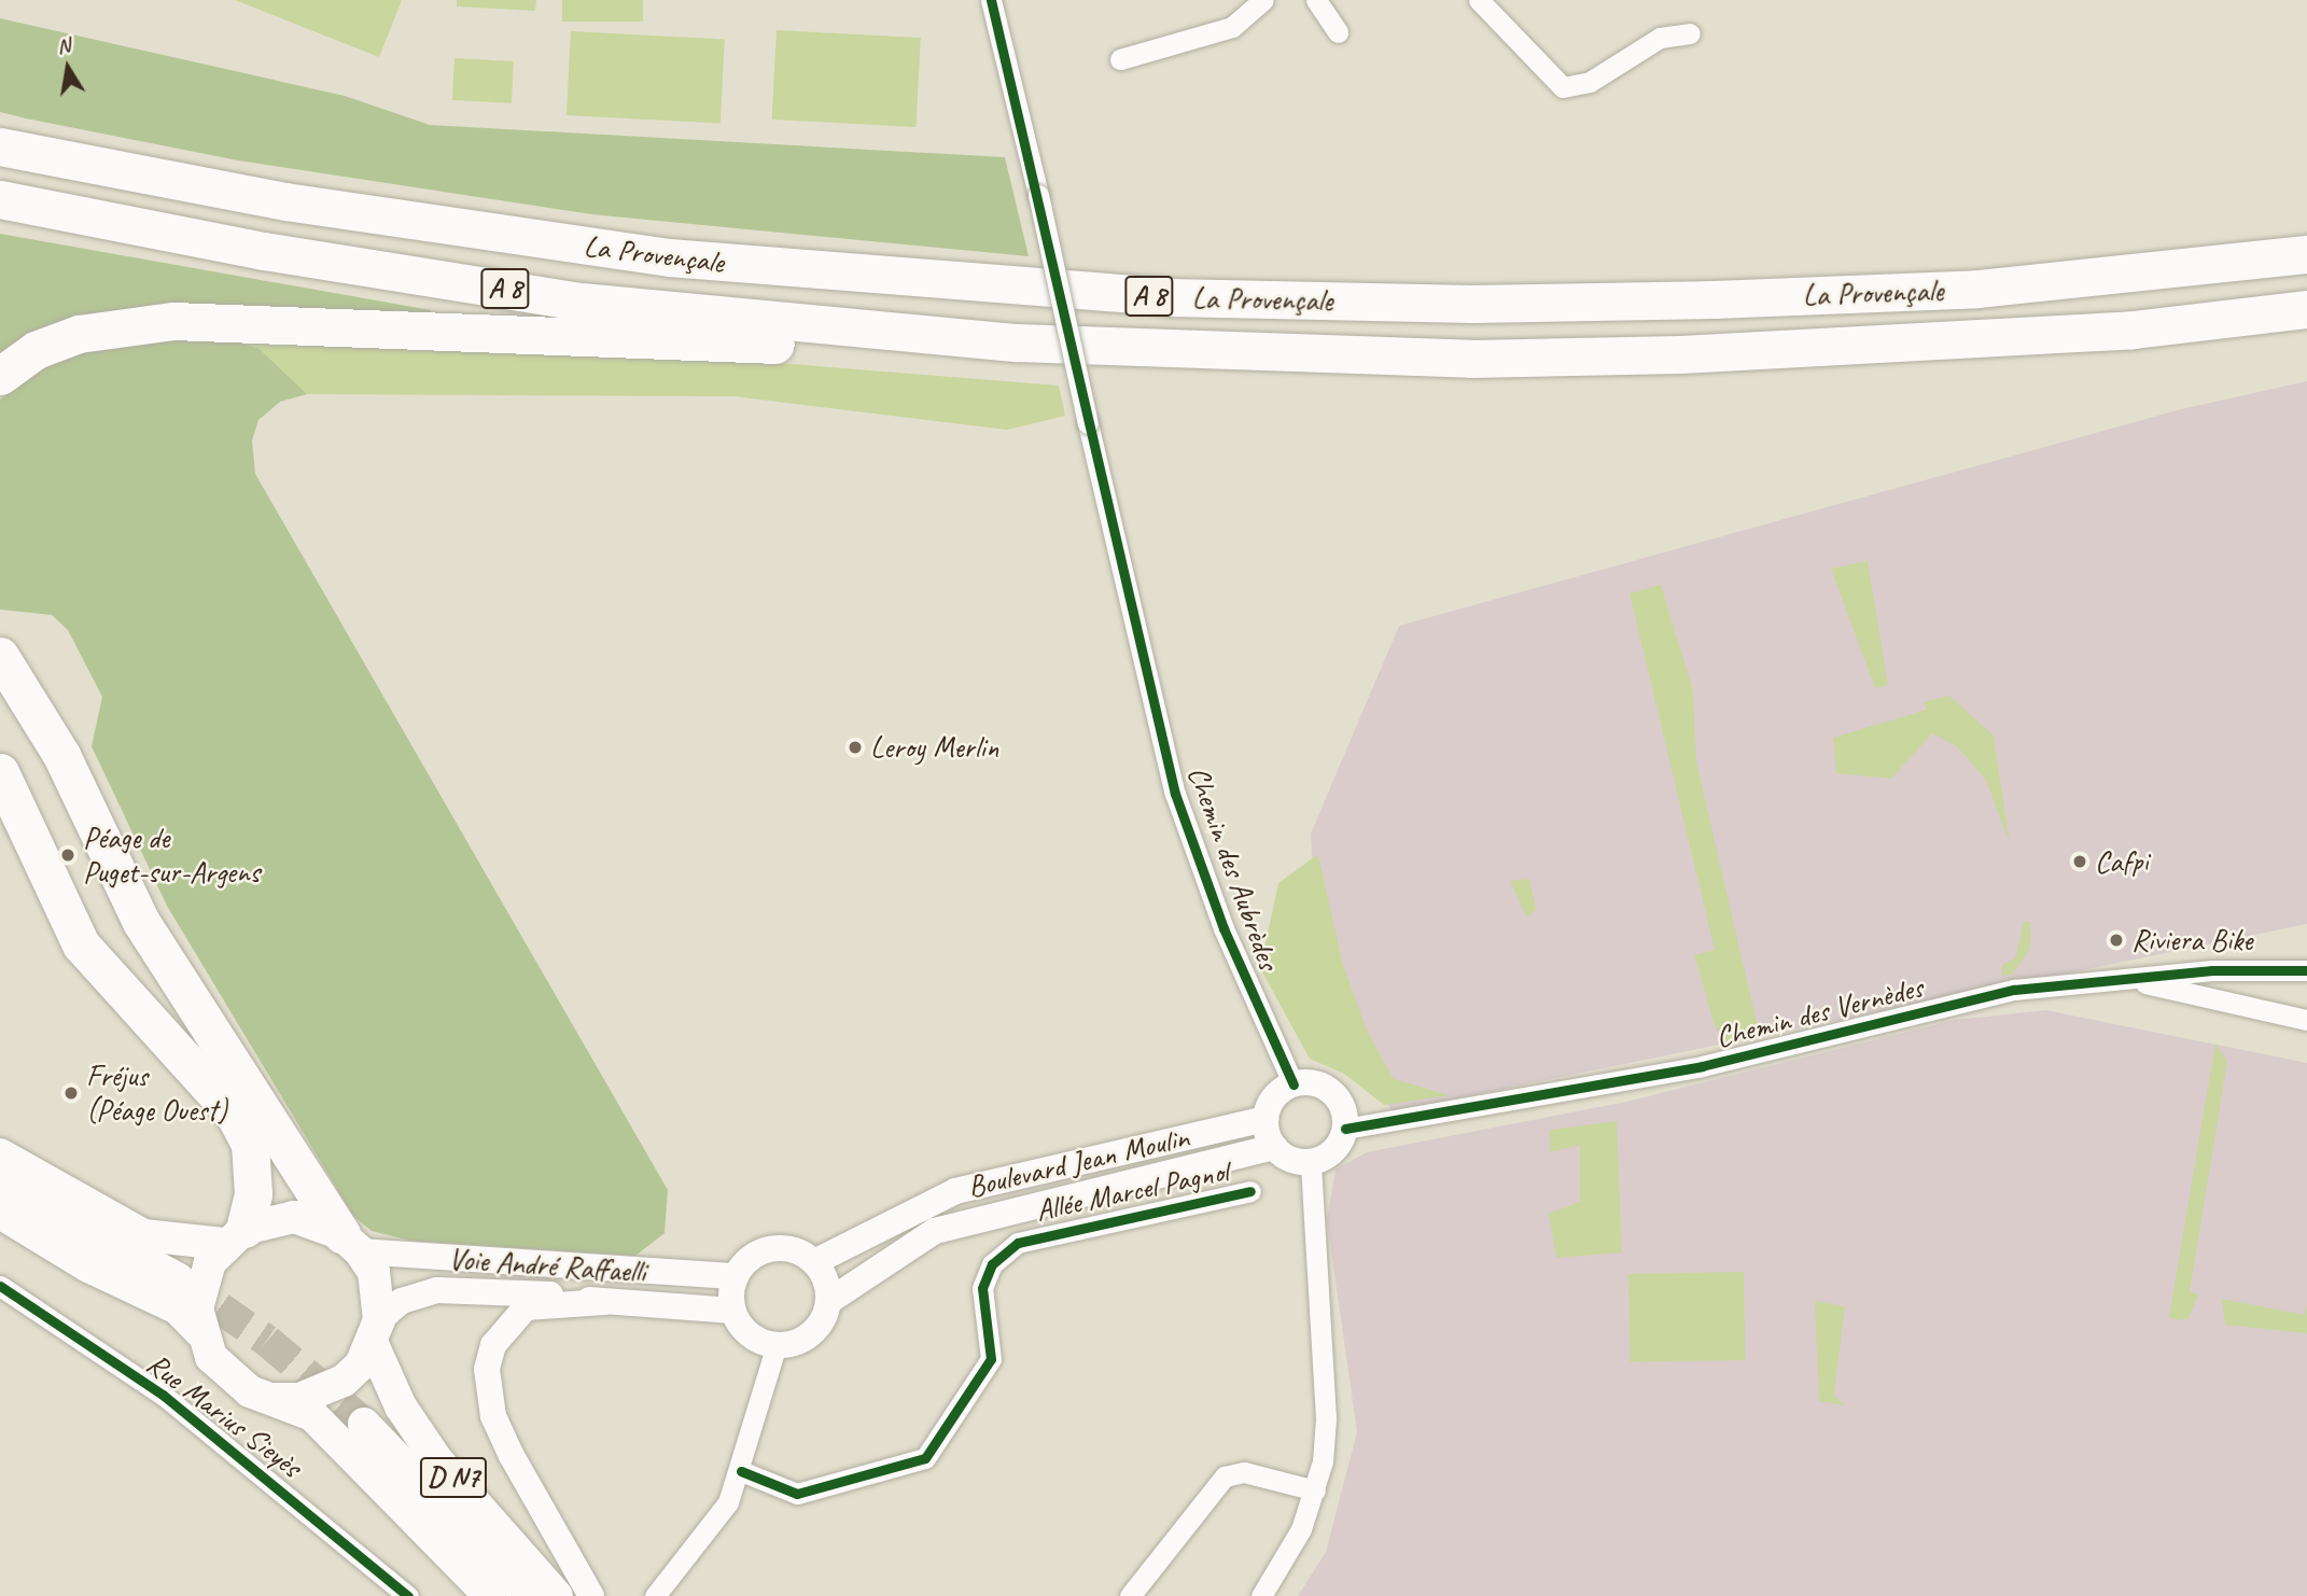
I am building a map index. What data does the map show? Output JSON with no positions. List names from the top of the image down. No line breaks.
{"streets":{"highway":["La Provençale","A 8"],"main road":["D N7"],"street":["Chemin des Aubrèdes","Chemin des Vernèdes","Boulevard Jean Moulin","Allée Marcel Pagnol","Voie André Raffaelli","Rue Marius Sieyès"]},"crossings":[["Chemin des Aubrèdes","Chemin des Vernèdes"],["Chemin des Aubrèdes","Boulevard Jean Moulin"],["Chemin des Vernèdes","Boulevard Jean Moulin"],["Boulevard Jean Moulin","Voie André Raffaelli"],["Voie André Raffaelli","D N7"]],"places":["Leroy Merlin","Péage de Puget-sur-Argens","Cafpi","Riviera Bike","Fréjus (Péage Ouest)"],"north":"top"}
